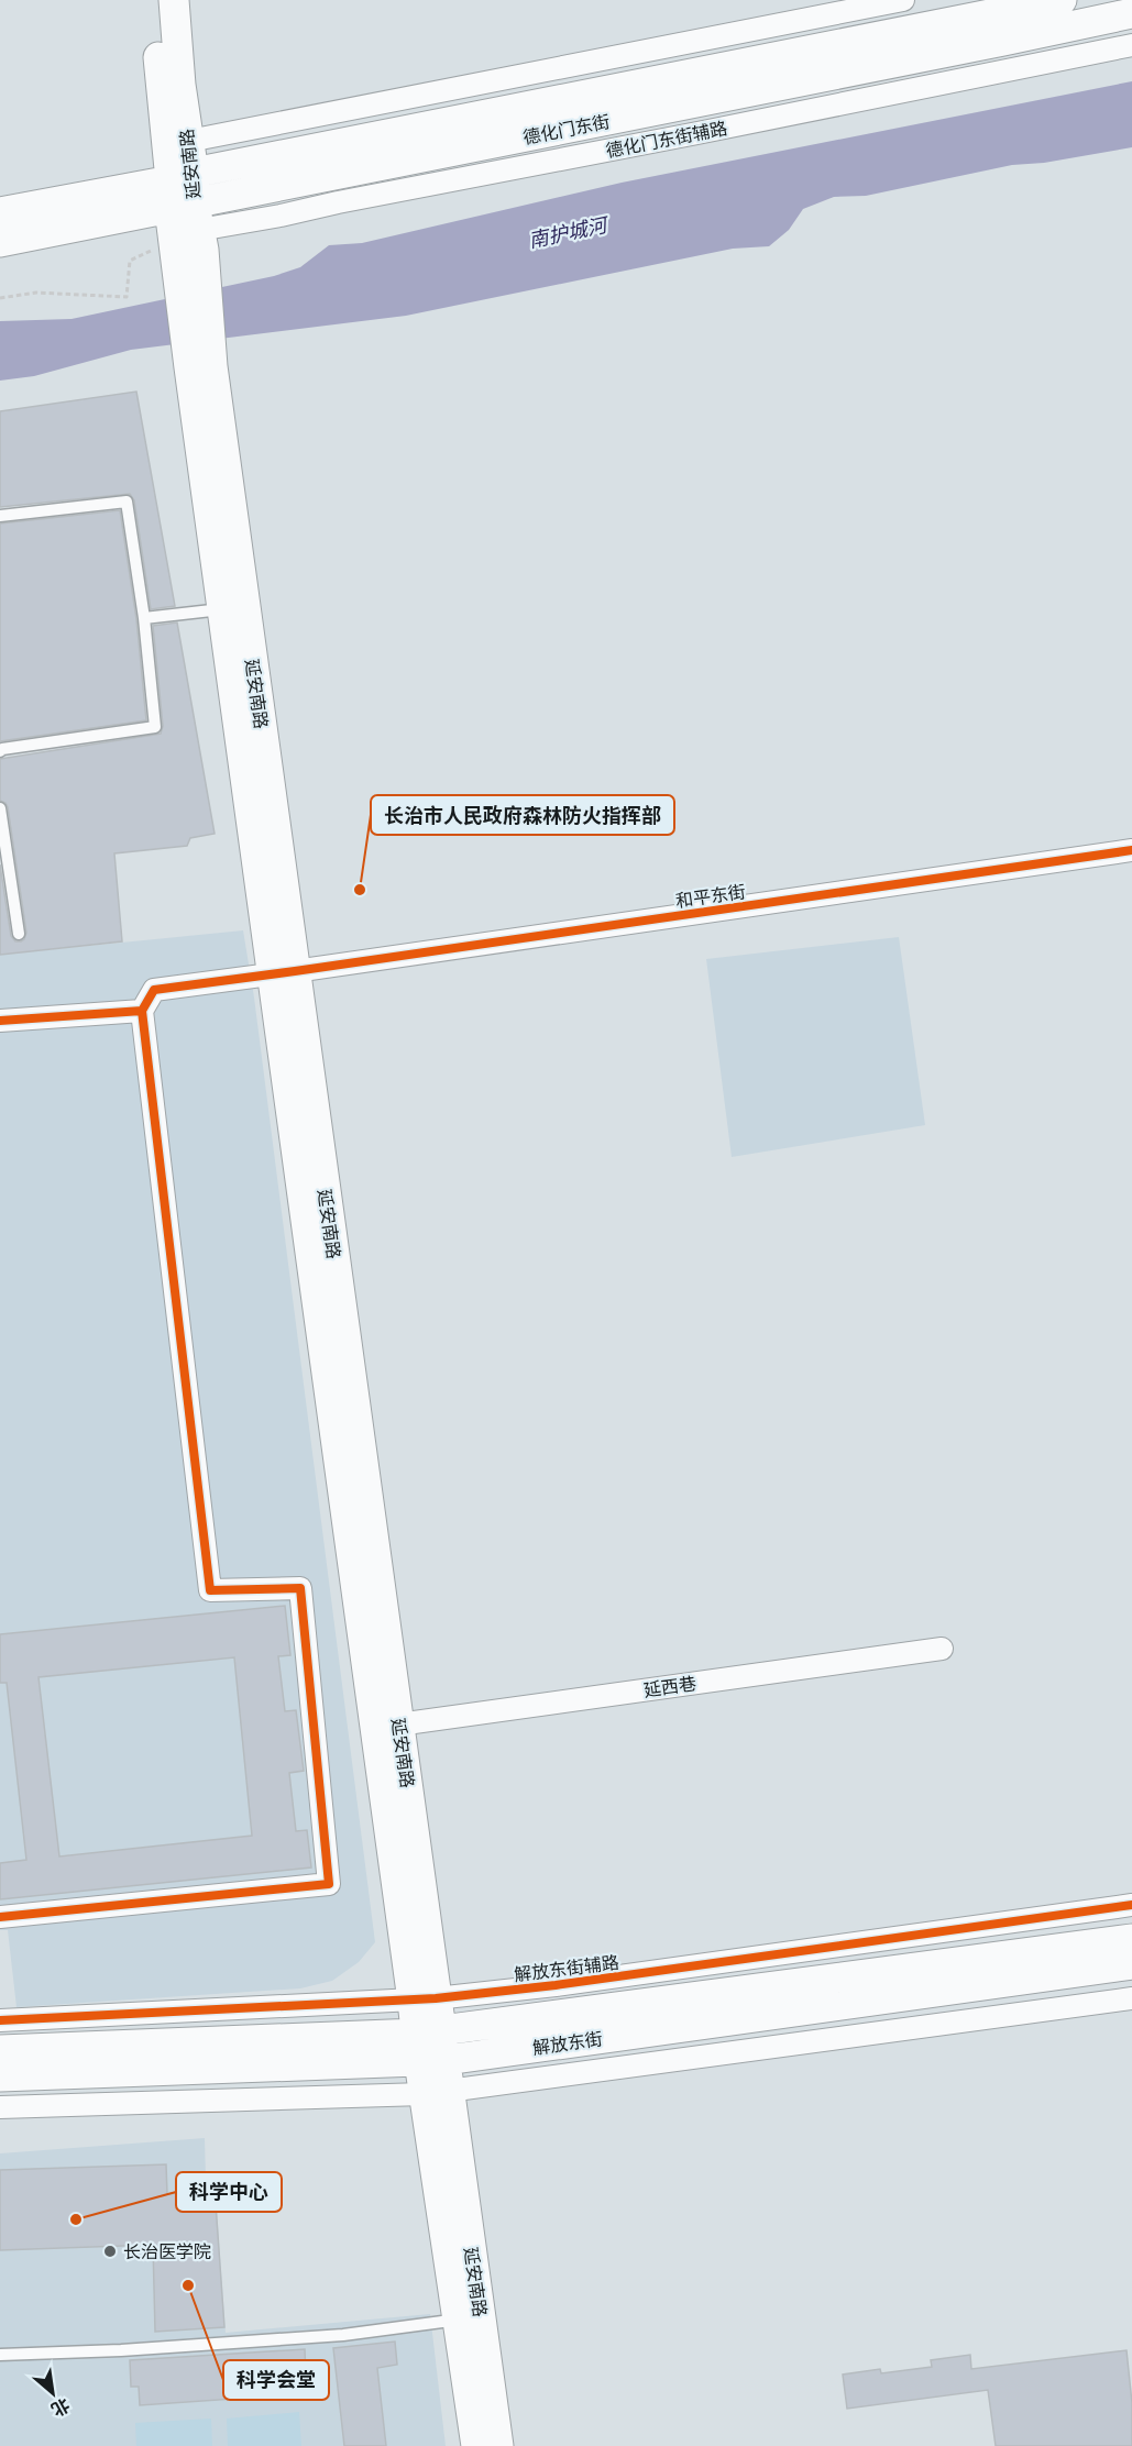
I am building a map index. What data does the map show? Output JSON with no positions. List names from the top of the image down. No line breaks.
{"streets":{"main road":["德化门东街","延安南路","解放东街"],"street":["德化门东街辅路","和平东街","延西巷","解放东街辅路"]},"crossings":[["德化门东街","德化门东街辅路"],["德化门东街","延安南路"],["德化门东街辅路","延安南路"],["延安南路","和平东街"],["延安南路","延西巷"],["延安南路","解放东街辅路"],["延安南路","解放东街"]],"water":["南护城河"],"places":["长治市人民政府森林防火指挥部","科学中心","长治医学院","科学会堂"],"north":"bottom right"}
